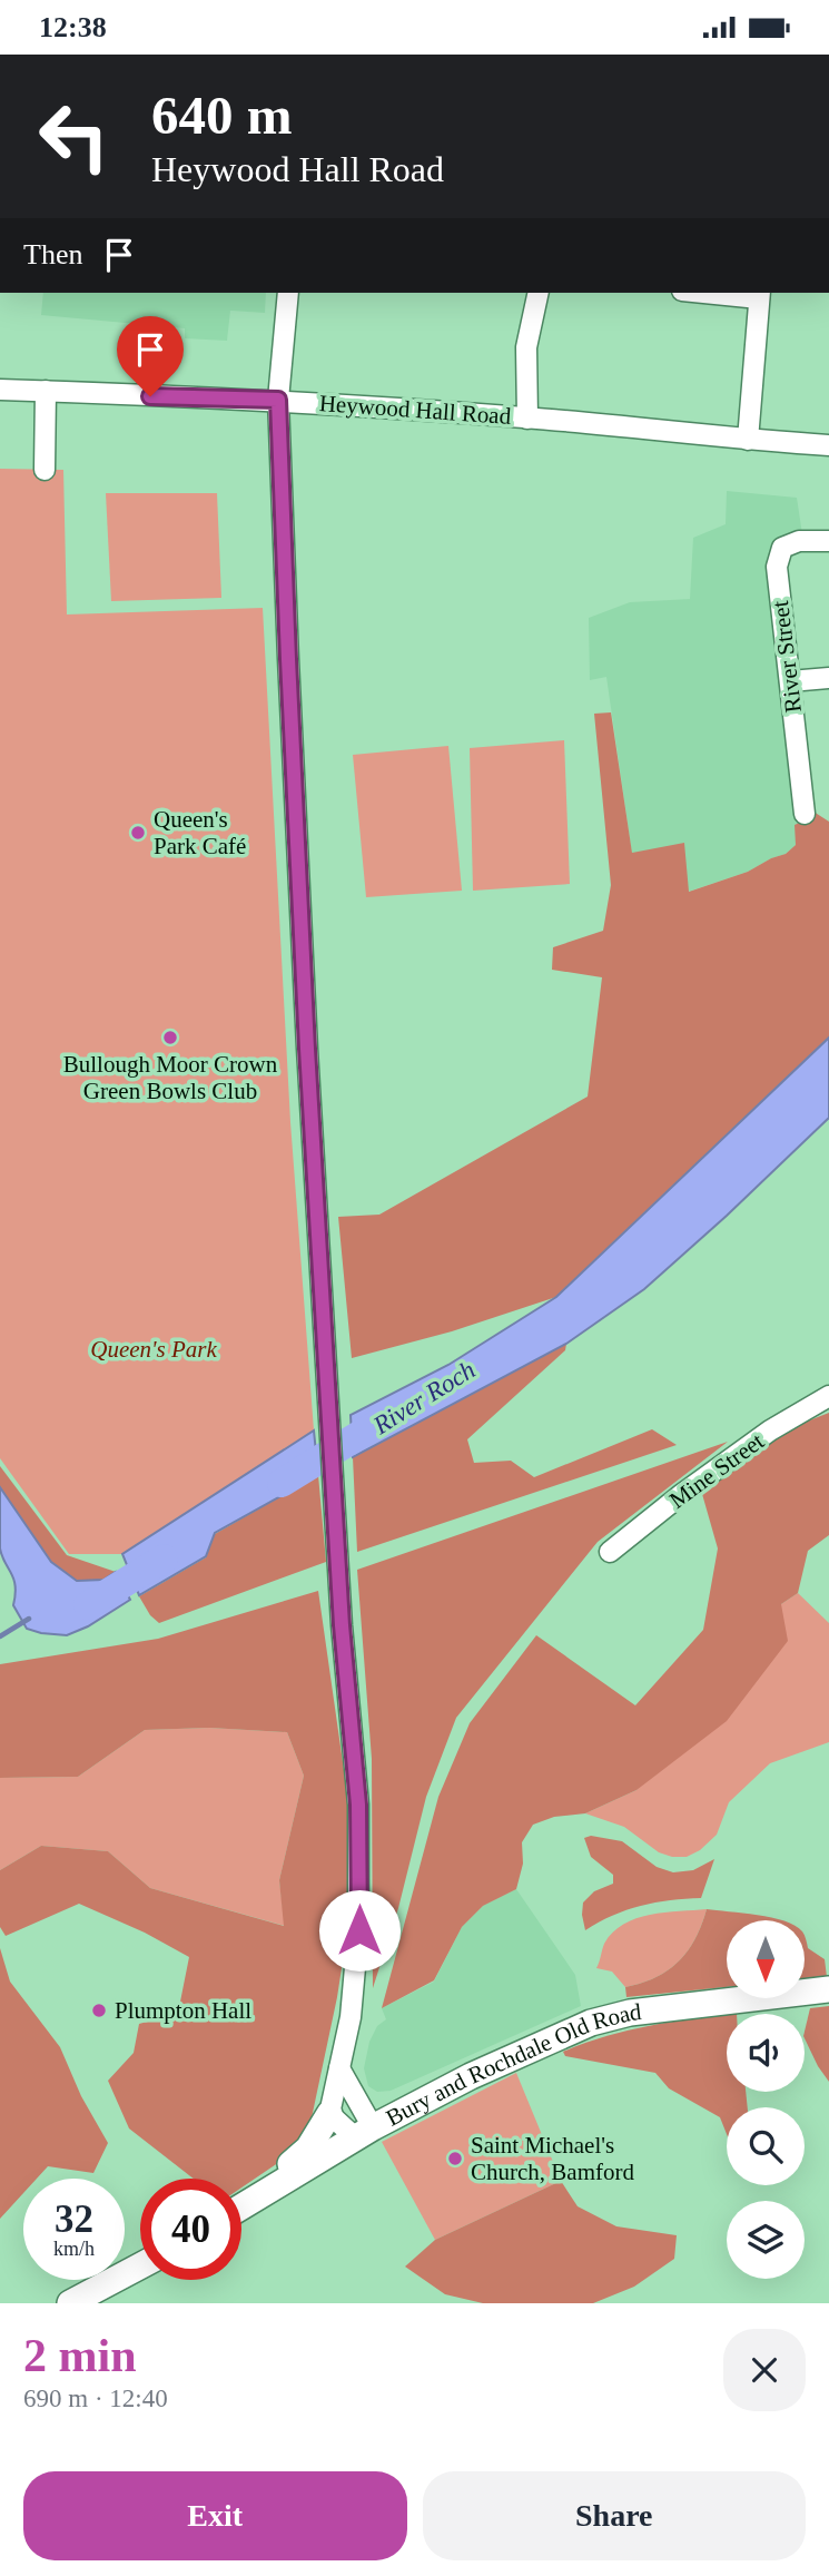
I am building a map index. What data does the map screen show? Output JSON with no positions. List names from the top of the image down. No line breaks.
{"streets":{"main road":["Bury and Rochdale Old Road"],"street":["Heywood Hall Road","River Street","Mine Street"]},"water":["River Roch"],"parks":["Queen's Park"],"places":["Queen's Park Café","Bullough Moor Crown Green Bowls Club","Plumpton Hall","Saint Michael's Church, Bamford"],"north":"bottom","page":{"status":"12:38","turn":["640 m","Heywood Hall Road"],"then":"Then","speed":"32 km/h","limit":"40","heading":["2 min","690 m · 12:40"],"buttons":["Exit","Share"]}}
